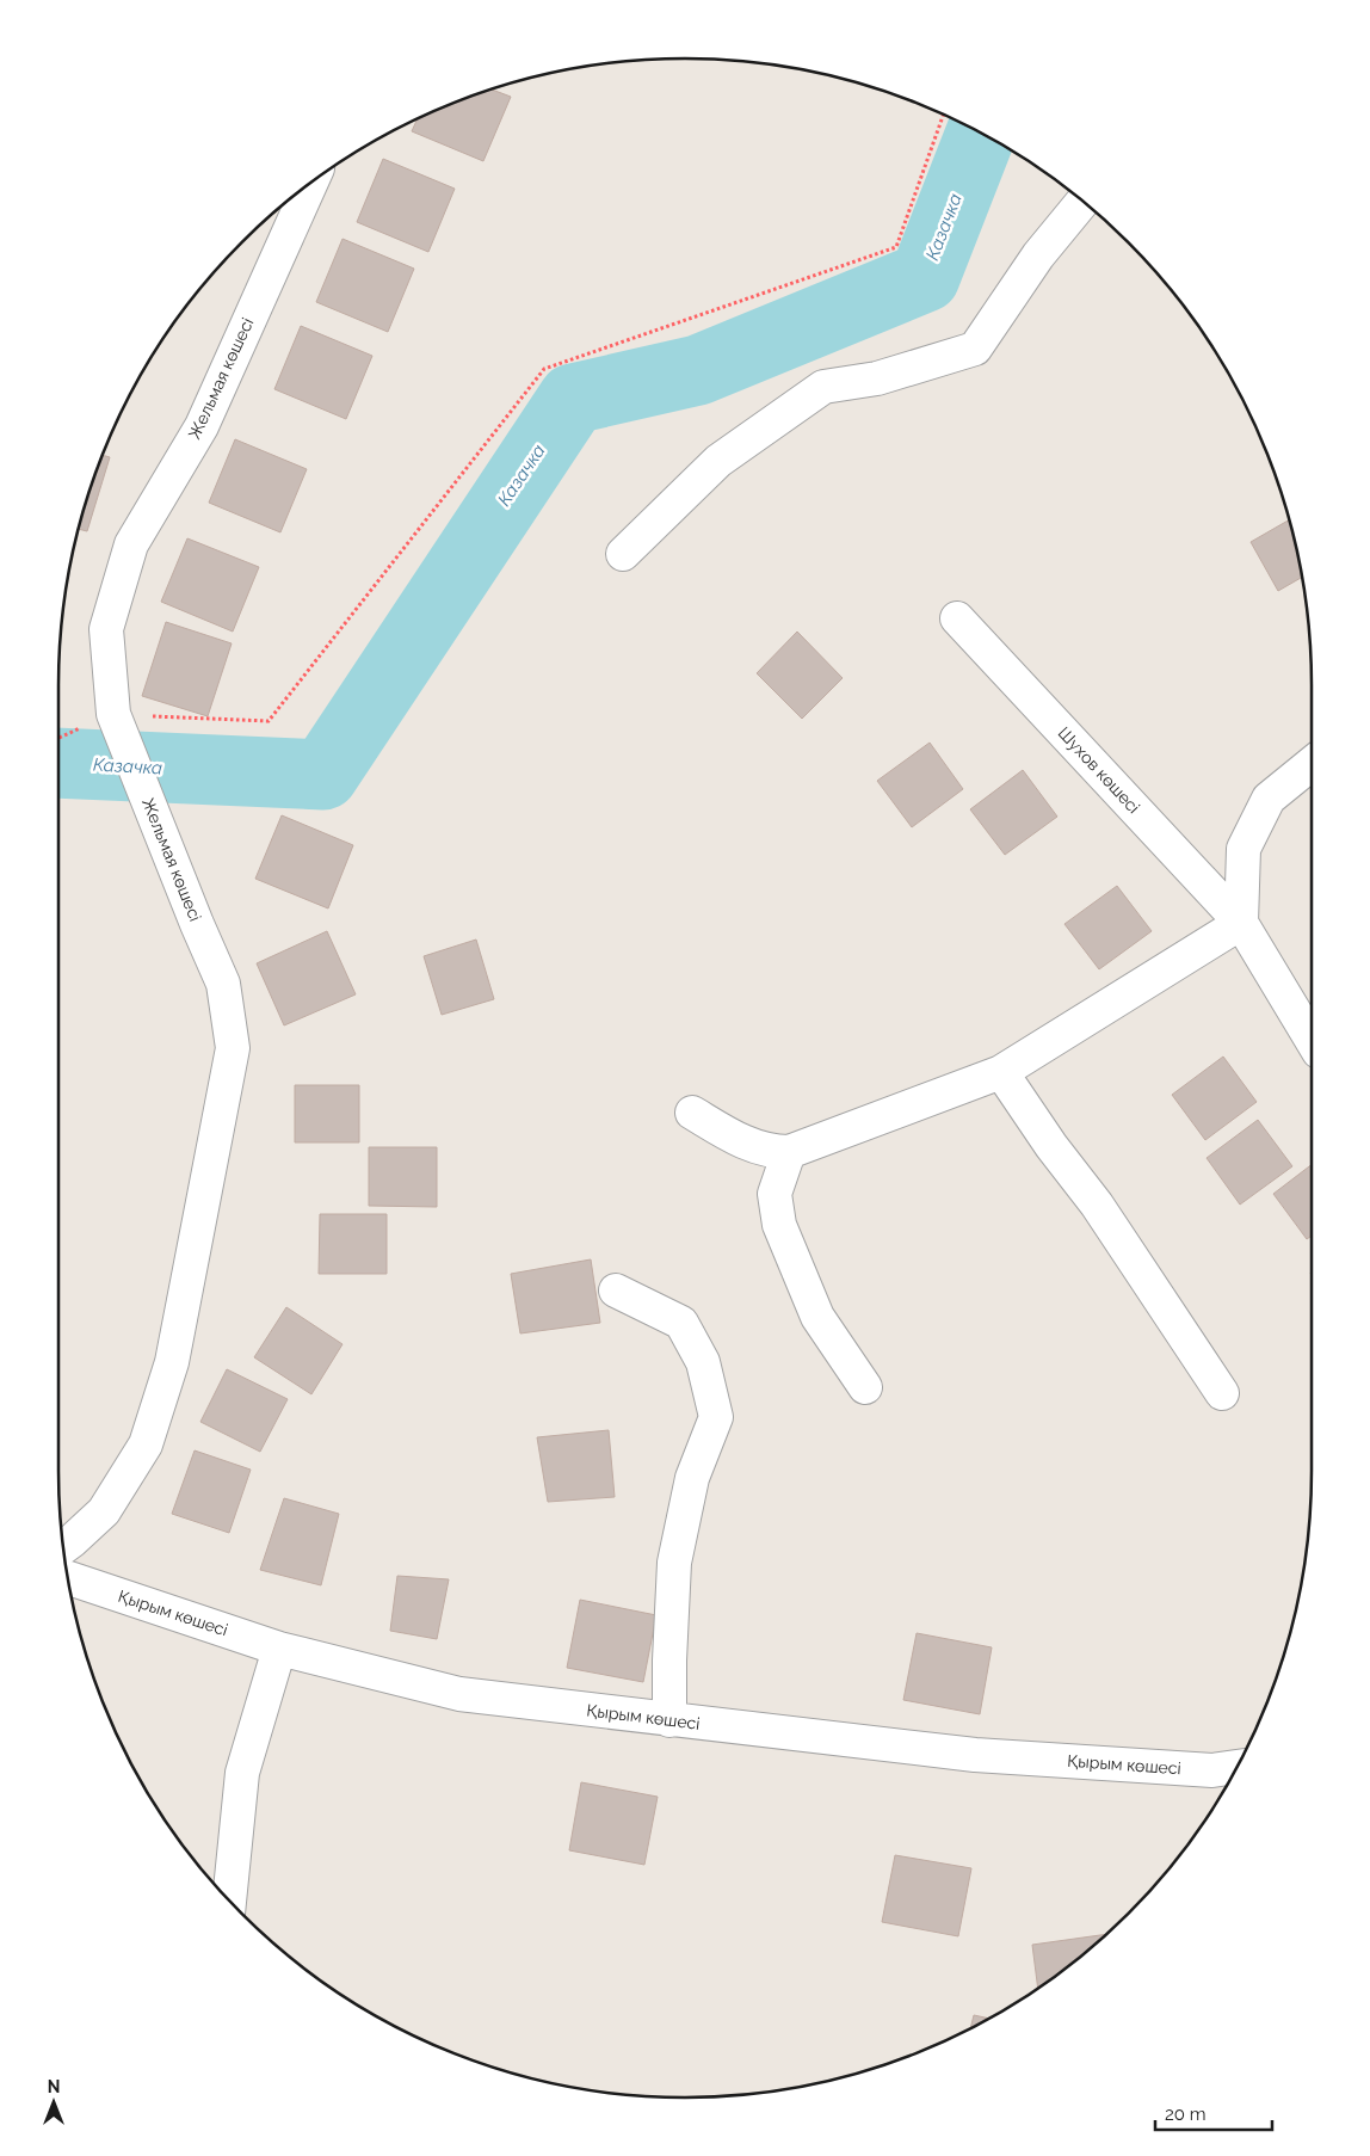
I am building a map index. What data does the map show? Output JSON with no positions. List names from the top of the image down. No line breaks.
{"streets":{"street":["Жельмая көшесі","Шухов көшесі","Қырым көшесі"]},"water":["Казачка"],"scale_bar":"20 m","north":"top"}
